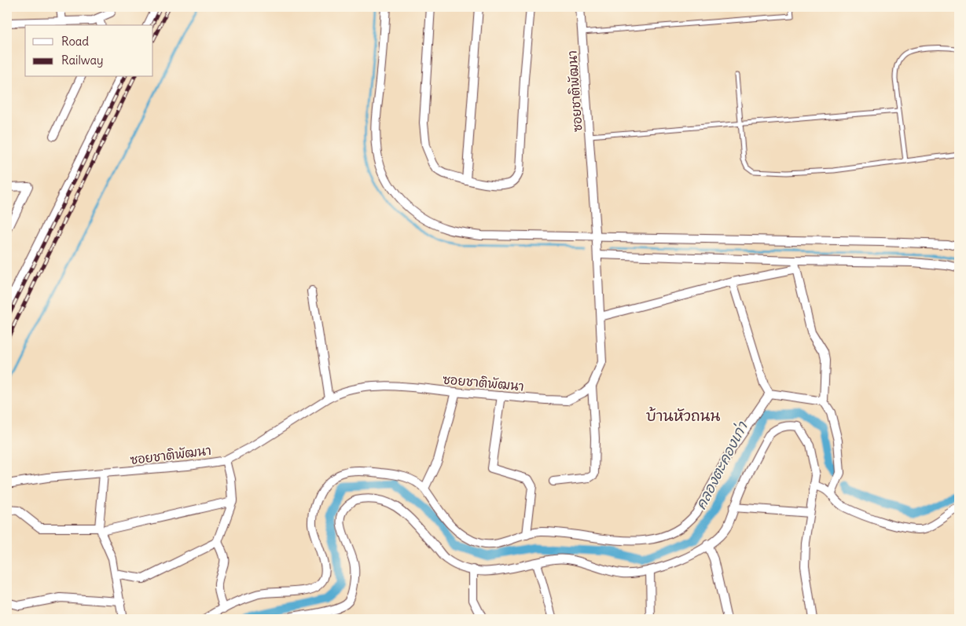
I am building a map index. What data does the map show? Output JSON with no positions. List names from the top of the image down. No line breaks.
{"streets":{"street":["ซอยชาติพัฒนา"]},"districts":["บ้านหัวถนน"],"water":["คลองตะคองเก่า"],"legend":["Road","Railway"]}
